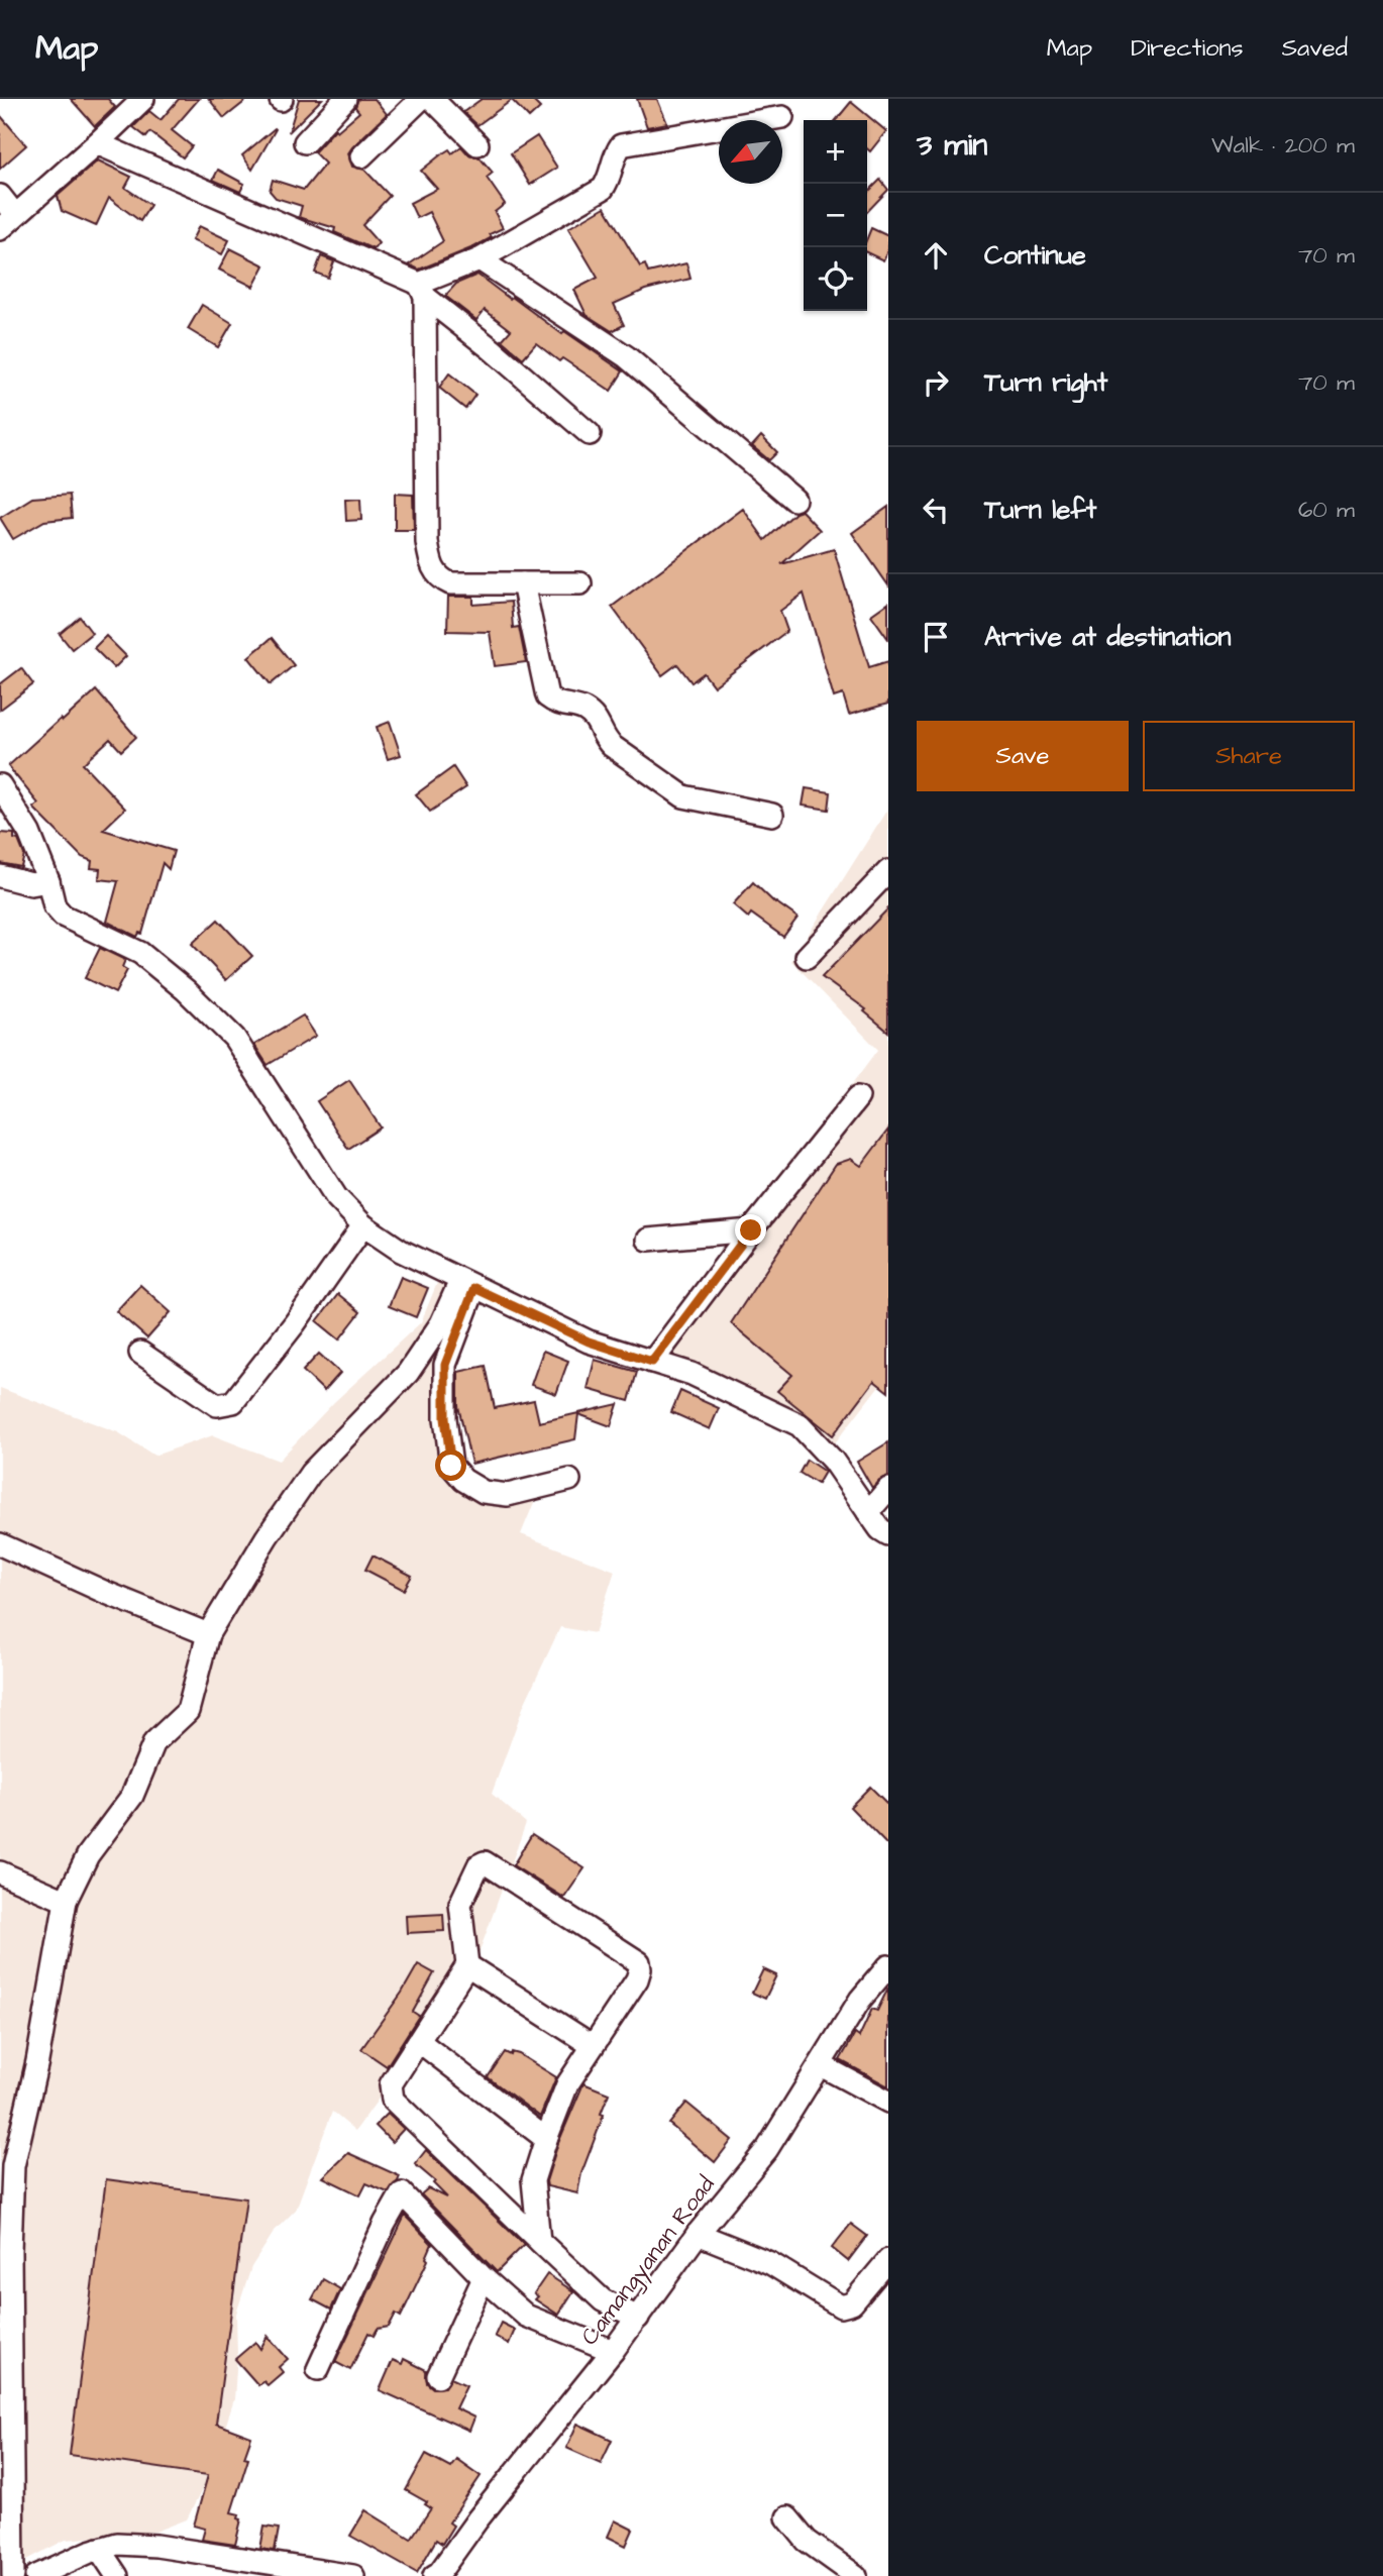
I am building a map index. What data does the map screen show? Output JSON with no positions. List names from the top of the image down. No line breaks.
{"streets":{"street":["Camangyanan Road"]},"north":"bottom left","page":{"header":"Map","nav":["Map","Directions","Saved"],"heading":["3 min","Walk · 200 m"],"map_buttons":["+","−"],"list":[["Continue","70 m"],["Turn right","70 m"],["Turn left","60 m"],"Arrive at destination"],"buttons":["Save","Share"]}}
